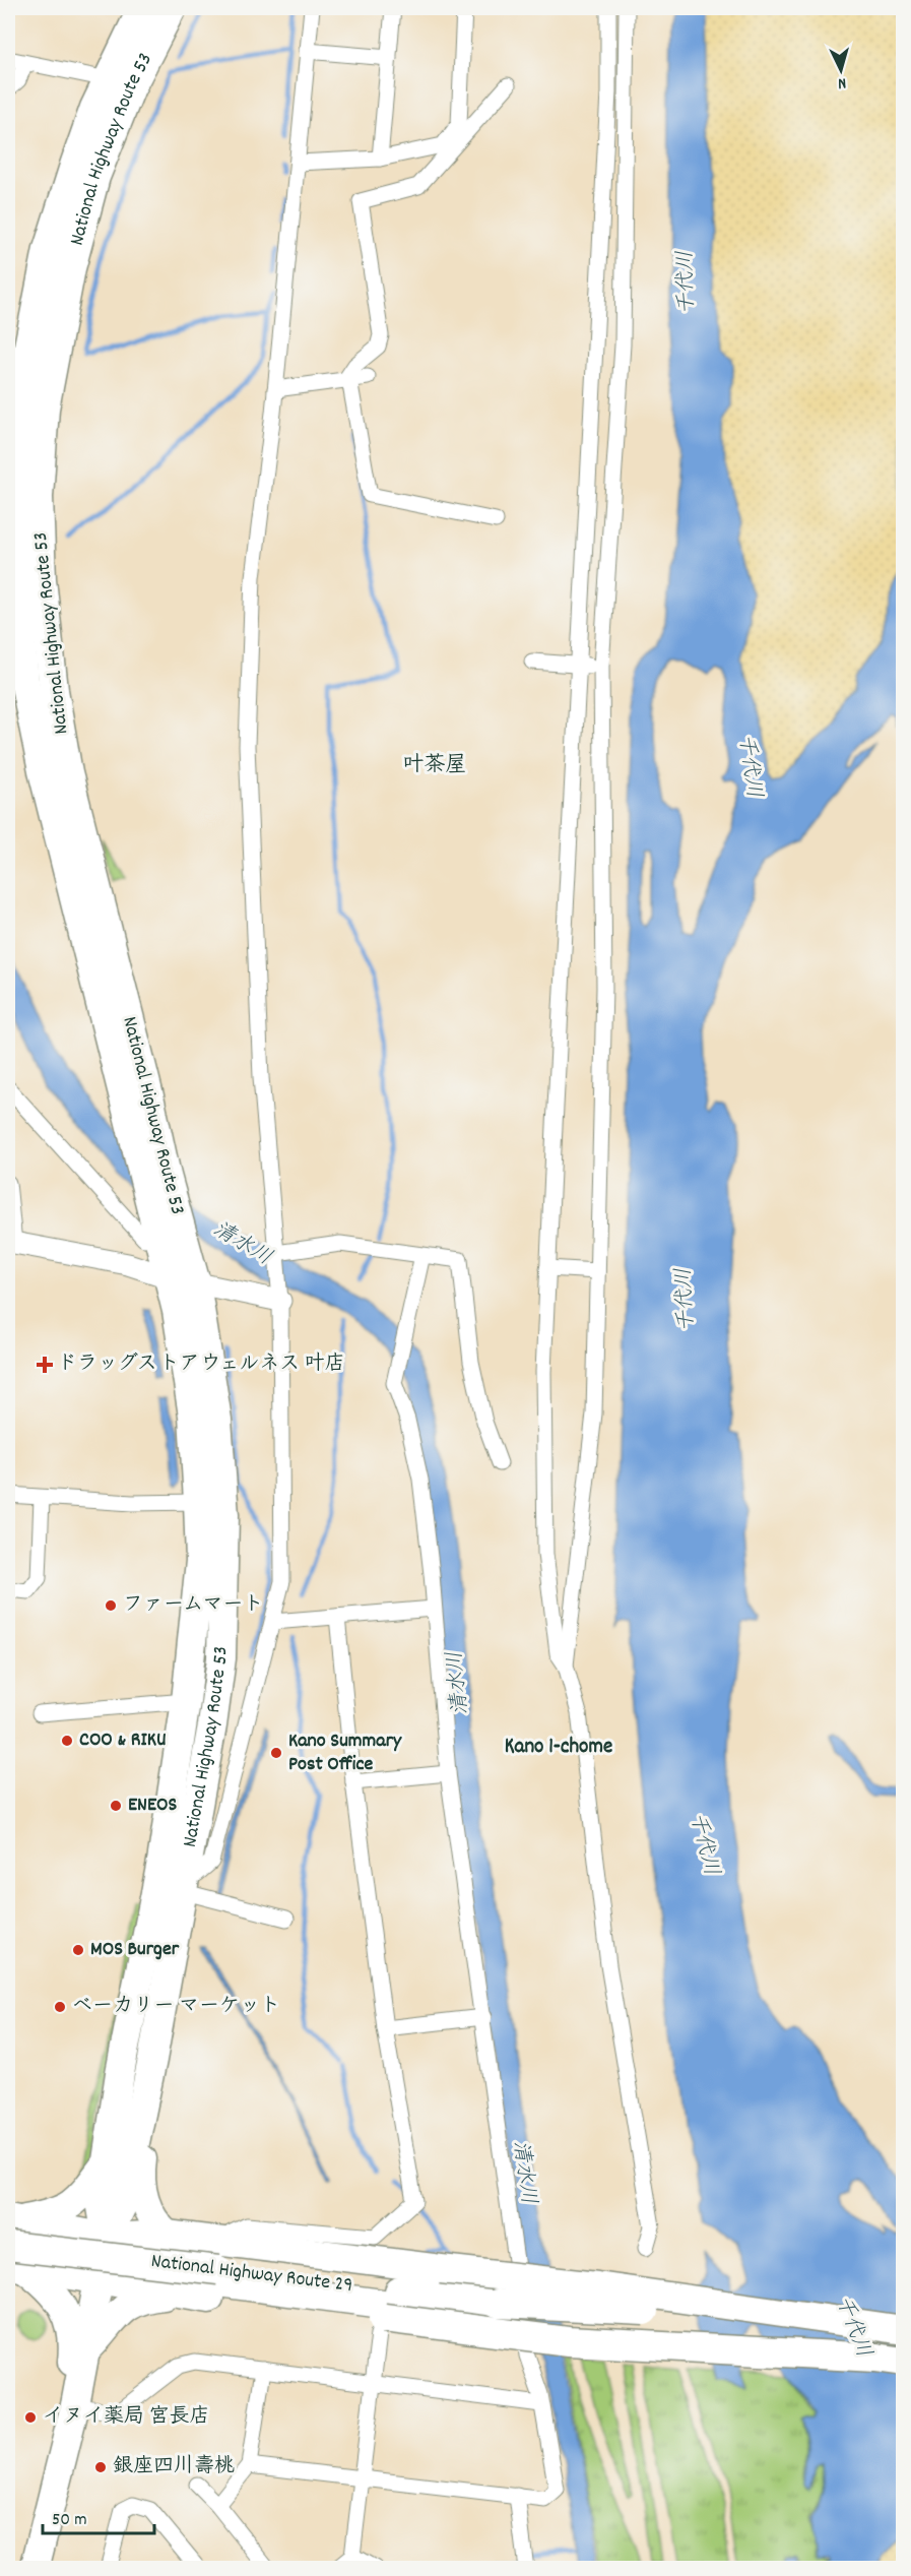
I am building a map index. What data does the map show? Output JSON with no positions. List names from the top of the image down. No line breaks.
{"streets":{"highway":["National Highway Route 53","National Highway Route 29"]},"districts":["叶茶屋","Kano 1-chome"],"water":["千代川","清水川"],"places":{"health":["ドラッグストアウェルネス 叶店"],"other":["ファームマート","COO & RIKU","Kano Summary Post Office","ENEOS","MOS Burger","ベーカリー マーケット","イヌイ薬局 宮長店","銀座四川壽桃"]},"scale_bar":"50 m","north":"bottom"}
